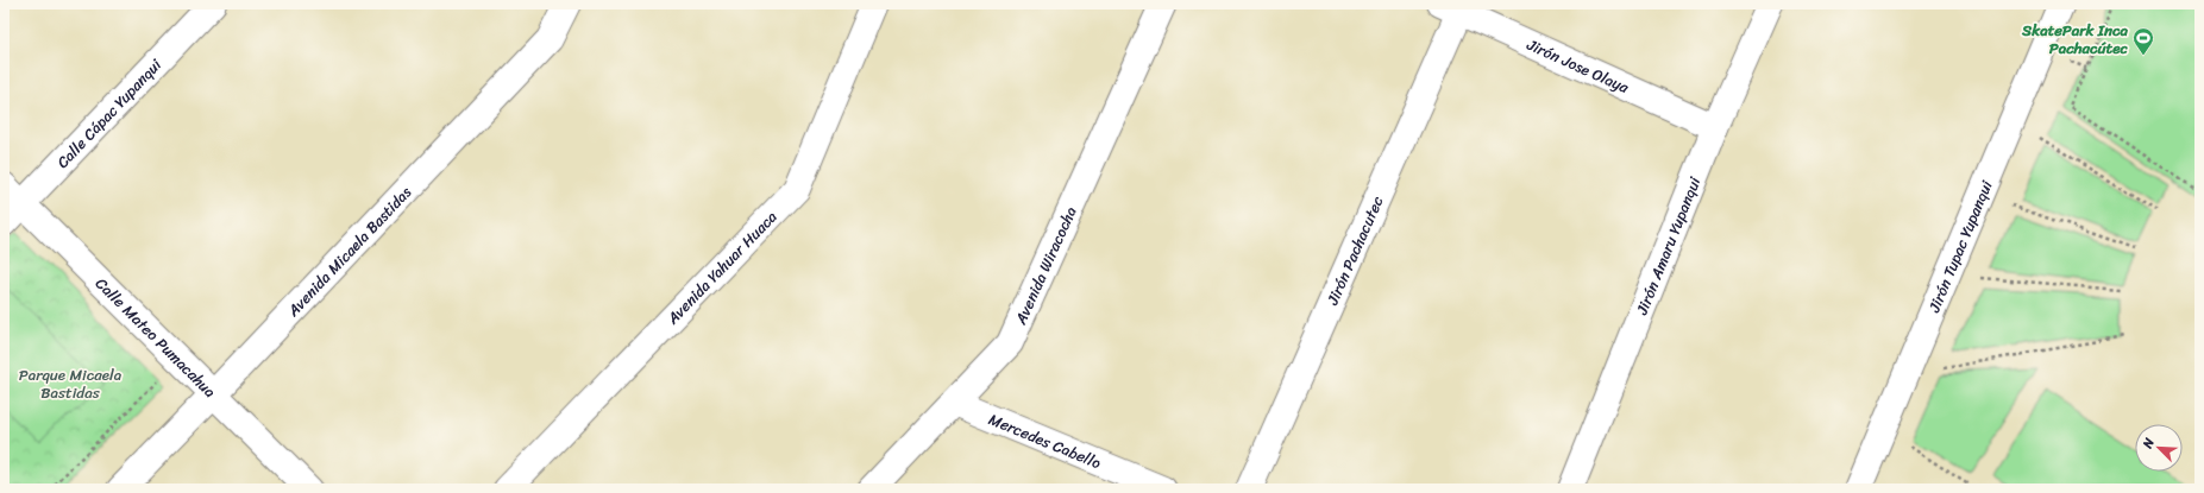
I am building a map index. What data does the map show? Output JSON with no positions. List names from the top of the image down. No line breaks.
{"streets":{"street":["Jirón Jose Olaya","Calle Cápac Yupanqui","Jirón Amaru Yupanqui","Jirón Tupac Yupanqui","Avenida Micaela Bastidas","Jirón Pachacutec","Avenida Wiracocha","Avenida Yahuar Huaca","Calle Mateo Pumacahua","Mercedes Cabello"]},"crossings":[["Jirón Jose Olaya","Jirón Amaru Yupanqui"],["Jirón Jose Olaya","Jirón Pachacutec"],["Calle Cápac Yupanqui","Calle Mateo Pumacahua"],["Avenida Micaela Bastidas","Calle Mateo Pumacahua"],["Avenida Wiracocha","Mercedes Cabello"]],"parks":["Parque Micaela Bastidas"],"places":{"sports":["SkatePark Inca Pachacútec"]},"north":"top left"}
